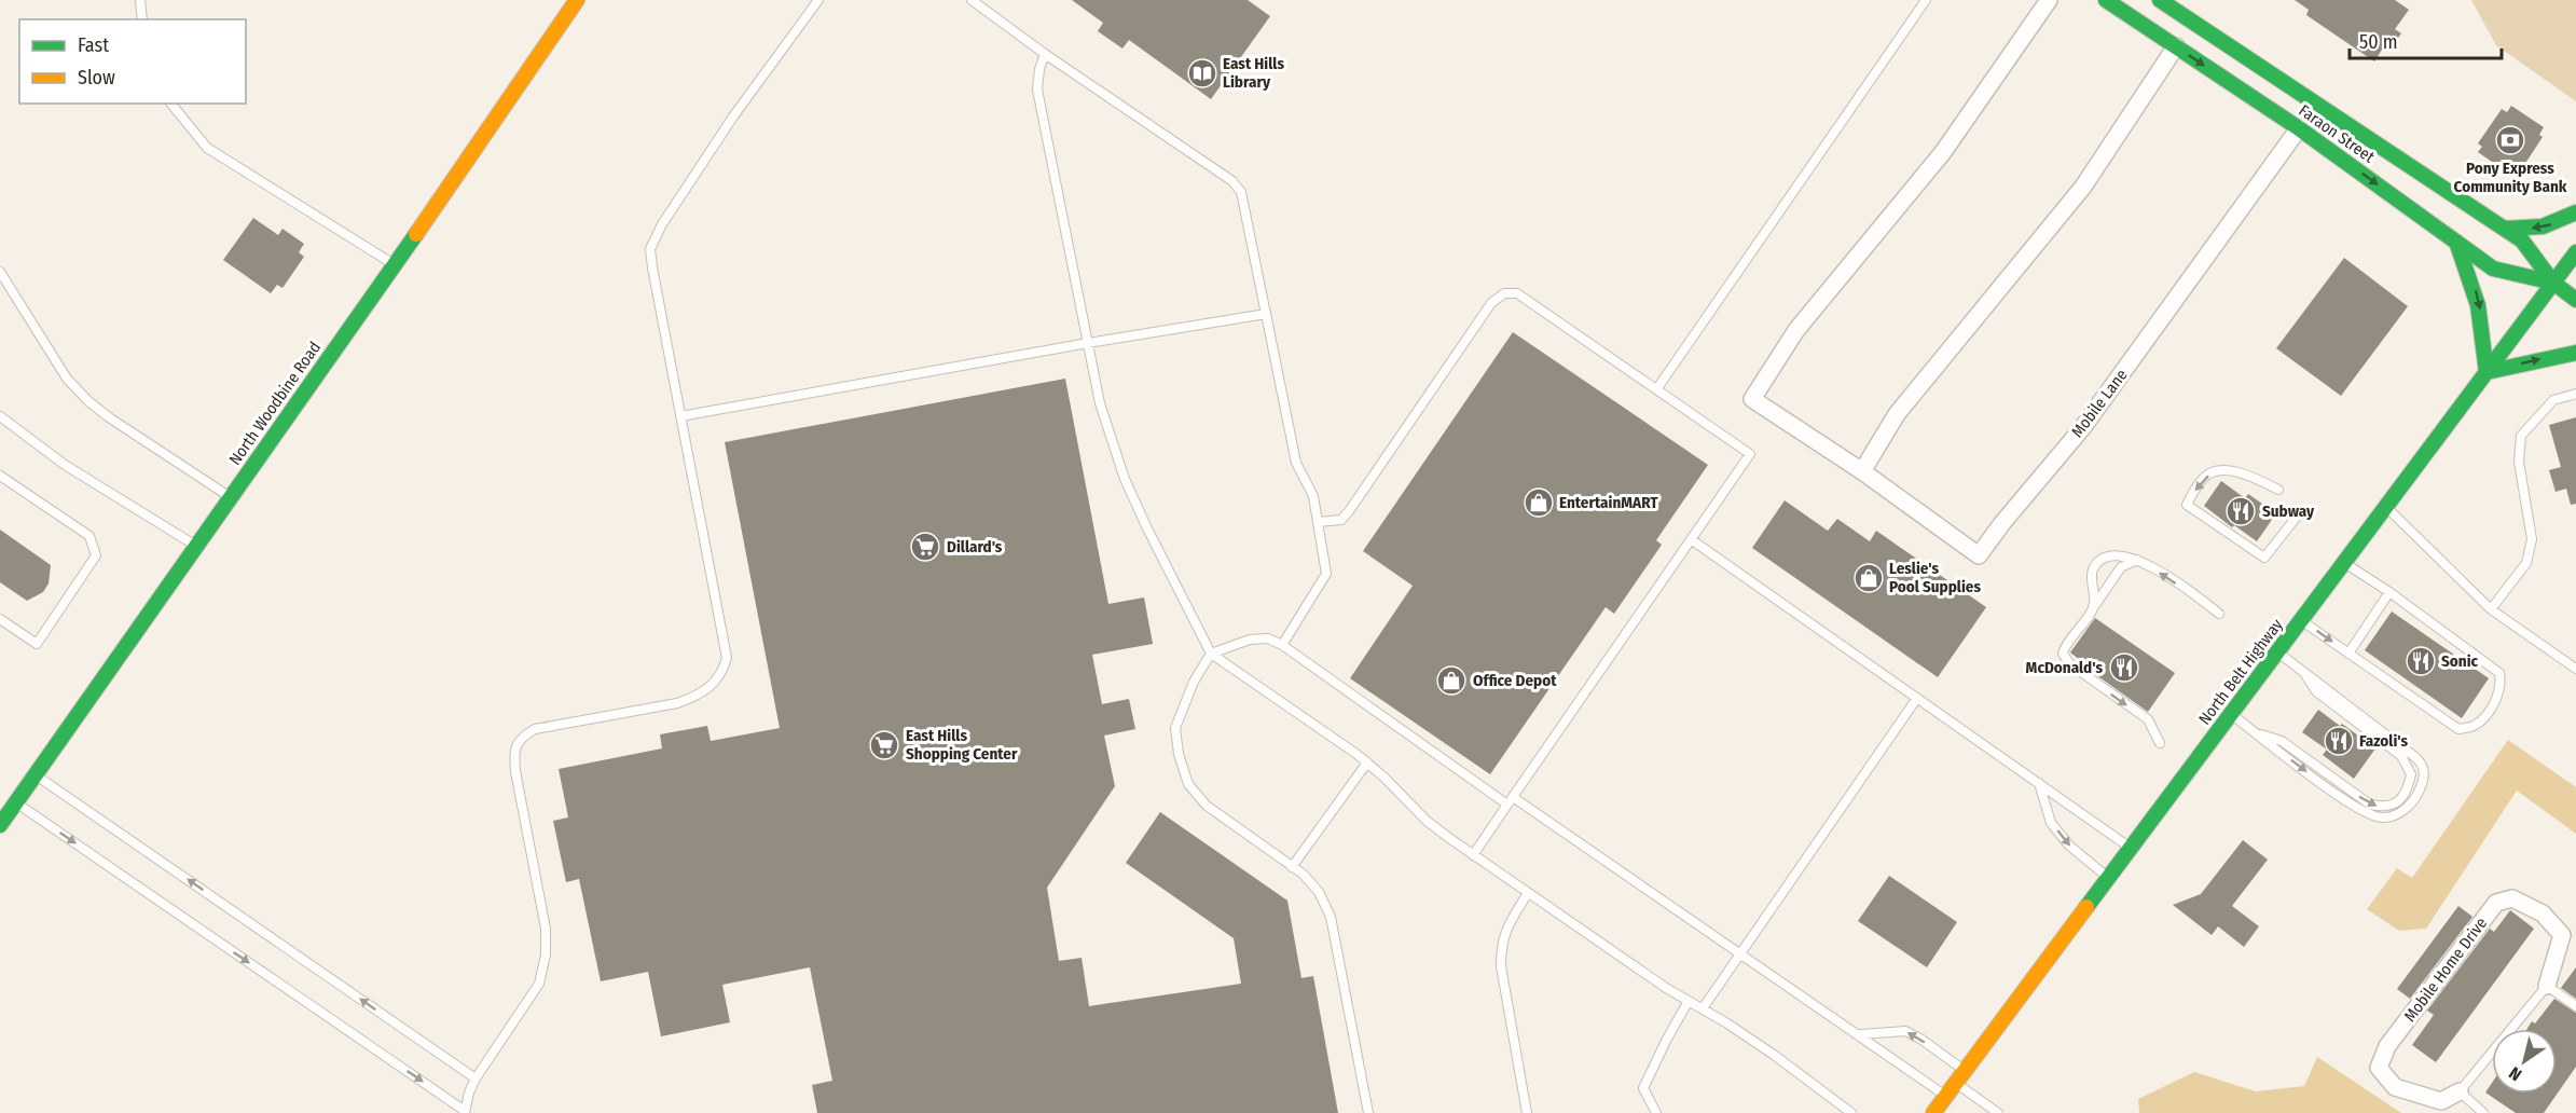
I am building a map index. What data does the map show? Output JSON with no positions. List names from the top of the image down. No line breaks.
{"streets":{"main road":["Faraon Street","North Woodbine Road","North Belt Highway"],"street":["Mobile Lane","Mobile Home Drive"]},"crossings":[["Faraon Street","Mobile Lane"],["Faraon Street","North Belt Highway"]],"places":{"library":["East Hills Library"],"bank":["Pony Express Community Bank"],"shop":["EntertainMART","Leslie's Pool Supplies","Office Depot"],"restaurant":["Subway","Sonic","McDonald's","Fazoli's"],"supermarket":["Dillard's","East Hills Shopping Center"]},"legend":["Fast","Slow"],"scale_bar":"50 m","north":"bottom left"}
